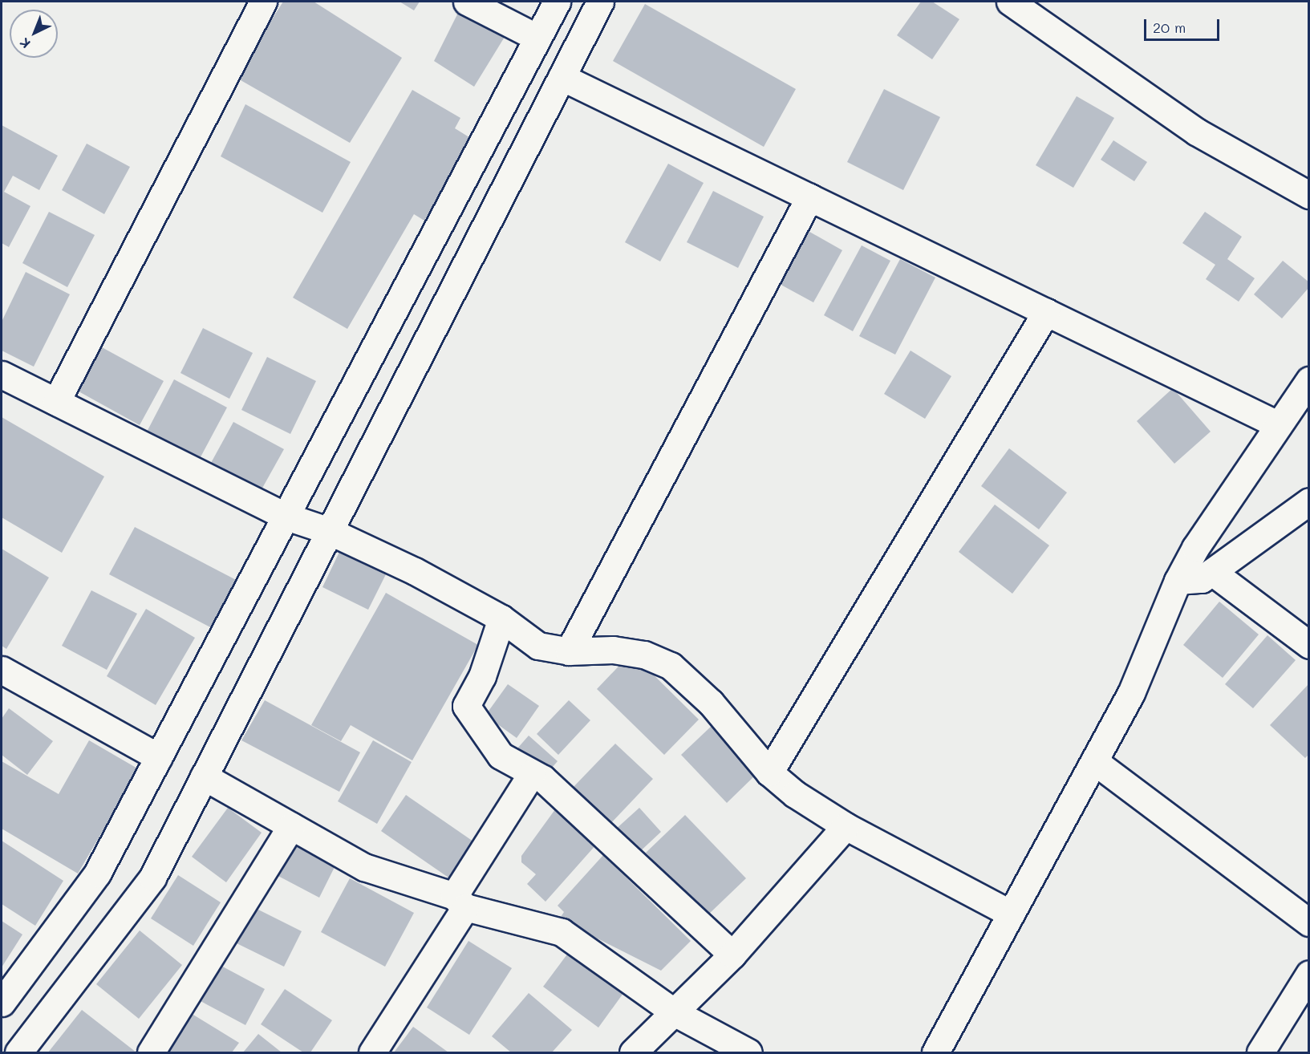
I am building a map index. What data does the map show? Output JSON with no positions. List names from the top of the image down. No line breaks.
{"scale_bar":"20 m","north":"bottom left"}
